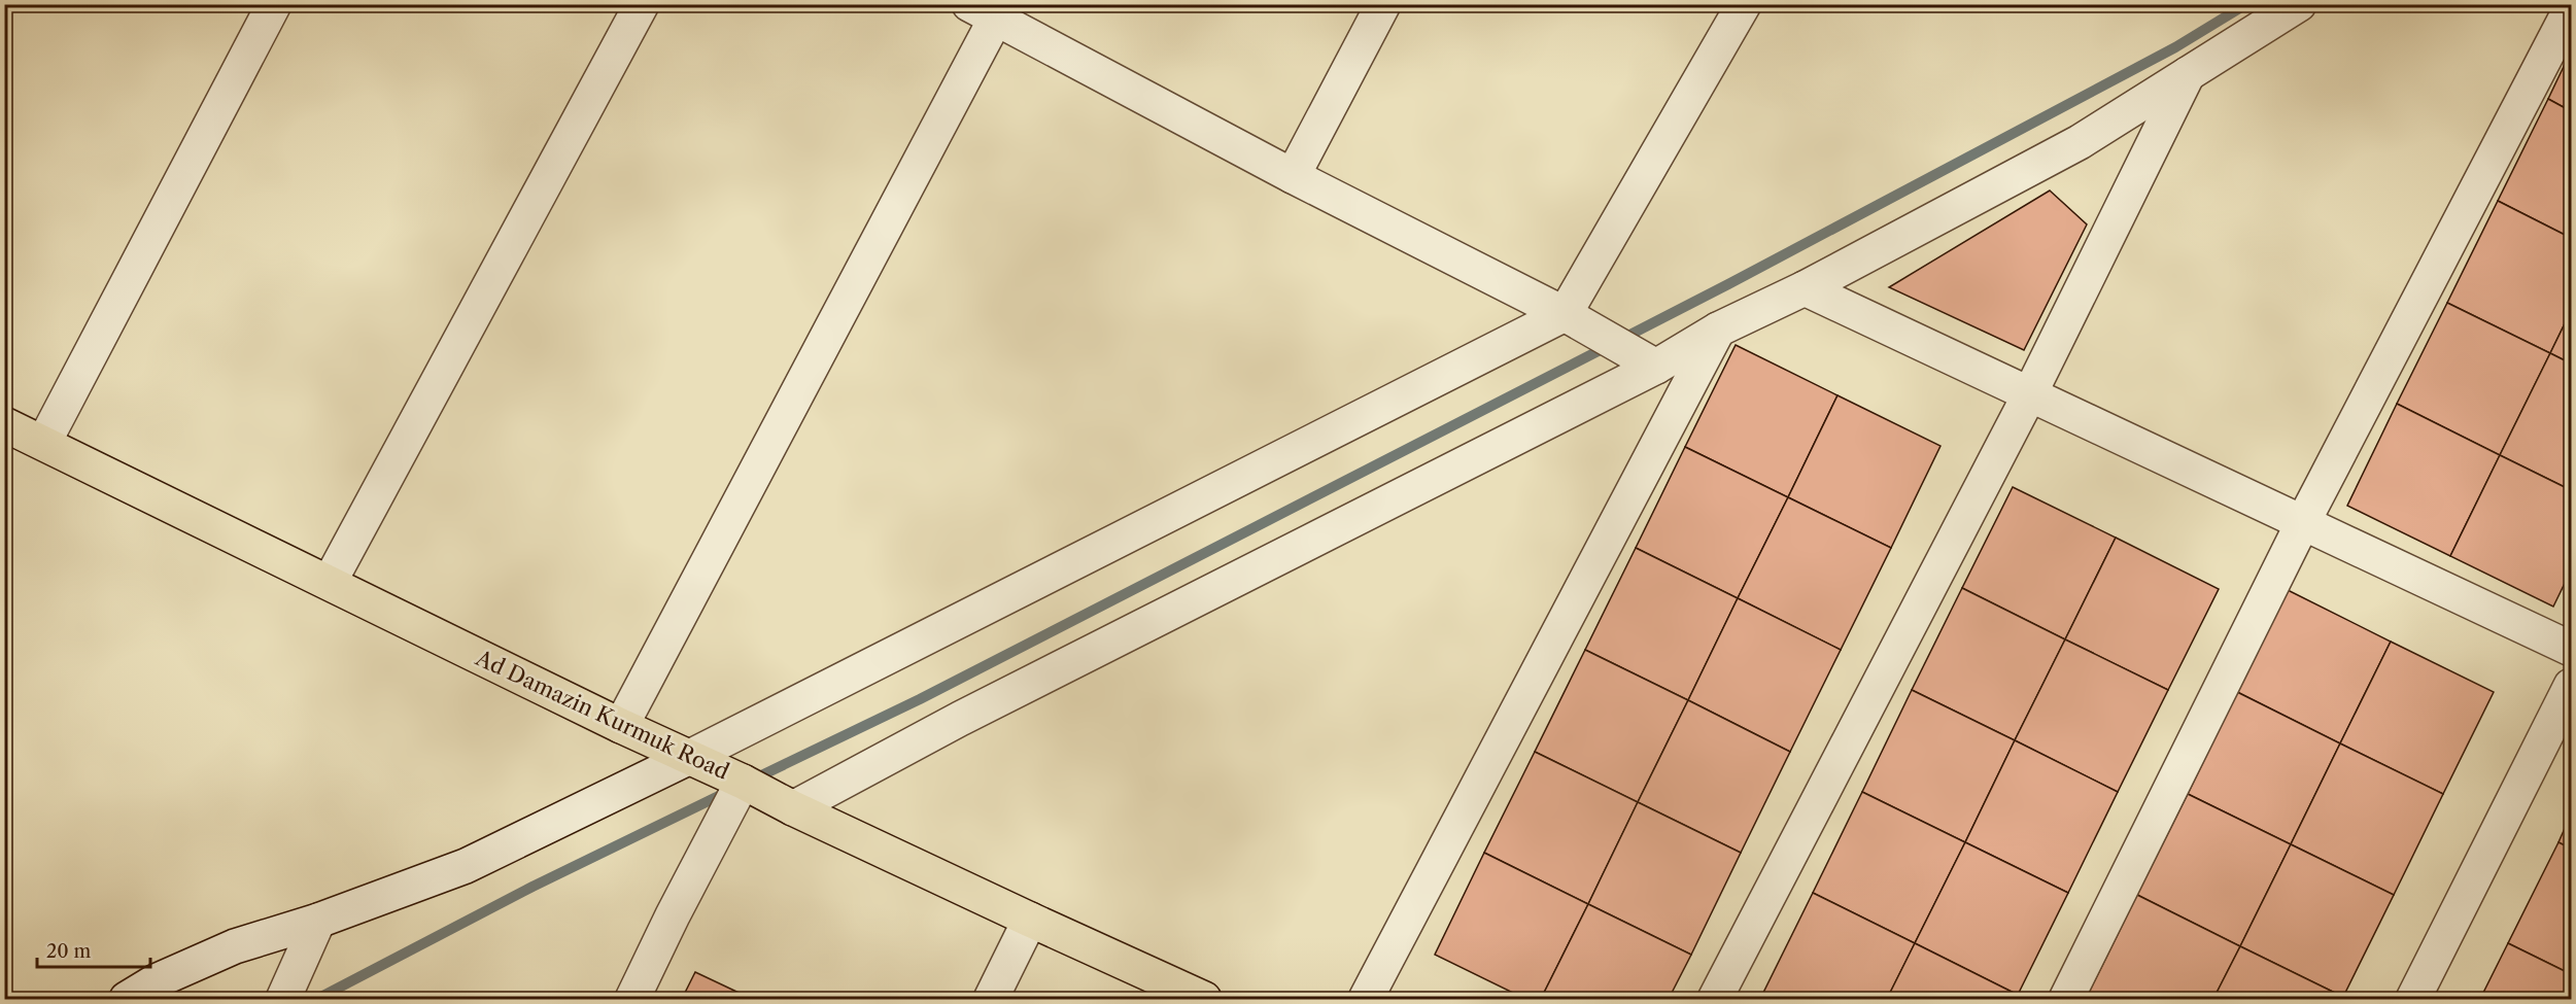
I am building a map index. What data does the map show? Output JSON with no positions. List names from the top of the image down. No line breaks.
{"streets":{"highway":["Ad Damazin Kurmuk Road"]},"scale_bar":"20 m"}
